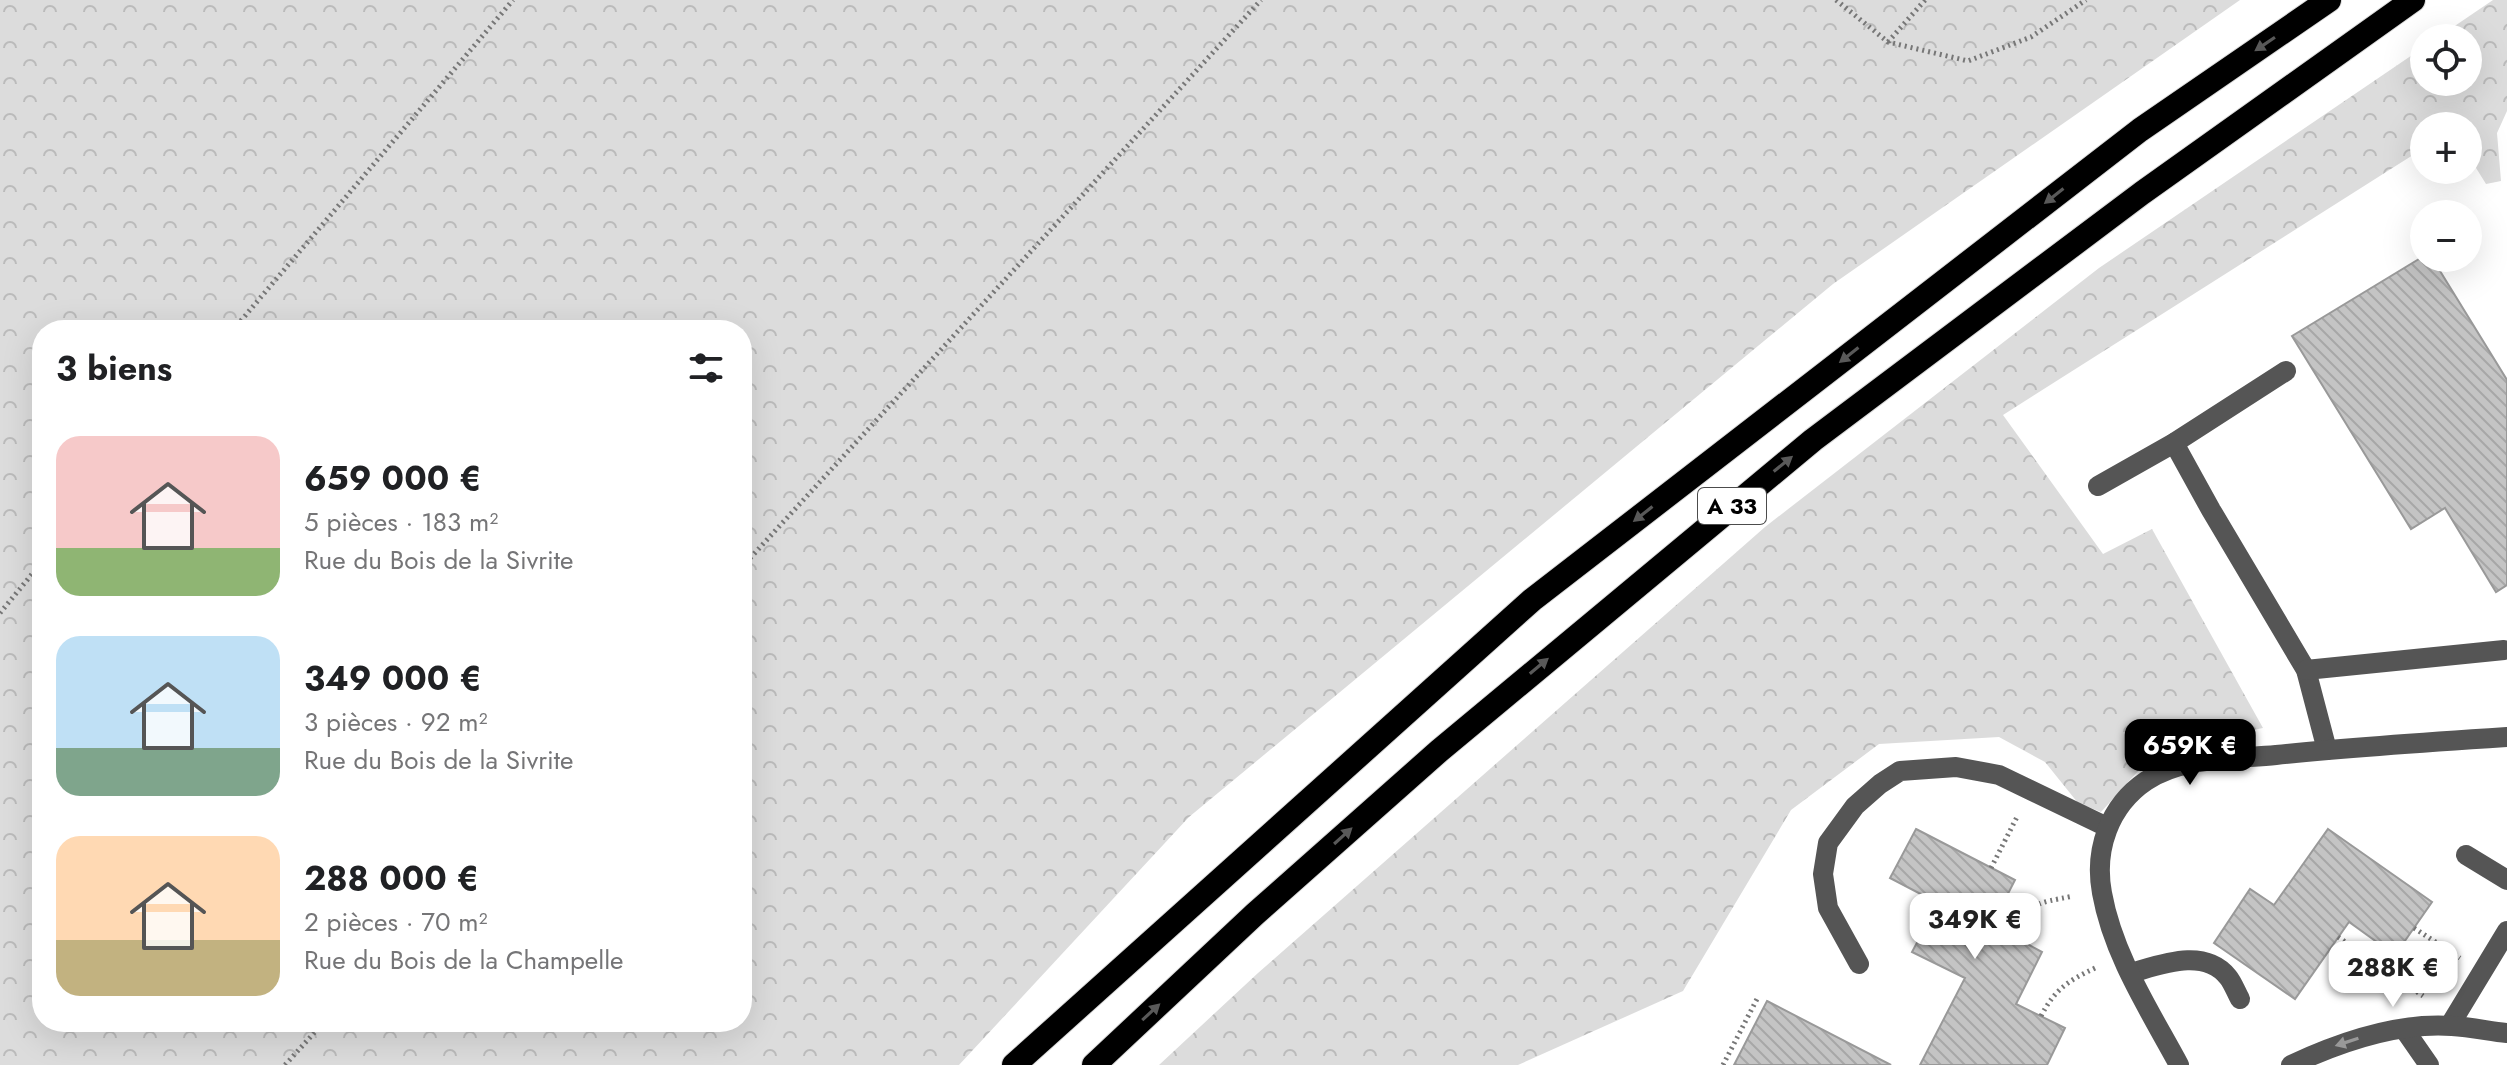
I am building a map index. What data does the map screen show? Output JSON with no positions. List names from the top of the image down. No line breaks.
{"streets":{"highway":["A 33"]},"page":{"map_buttons":["+","−"],"heading":"3 biens","list":[{"name":"659 000 €","note":"5 pièces · 183 m² · Rue du Bois de la Sivrite"},{"name":"349 000 €","note":"3 pièces · 92 m² · Rue du Bois de la Sivrite"},{"name":"288 000 €","note":"2 pièces · 70 m² · Rue du Bois de la Champelle"}],"price":["659K €","349K €","288K €"]}}
